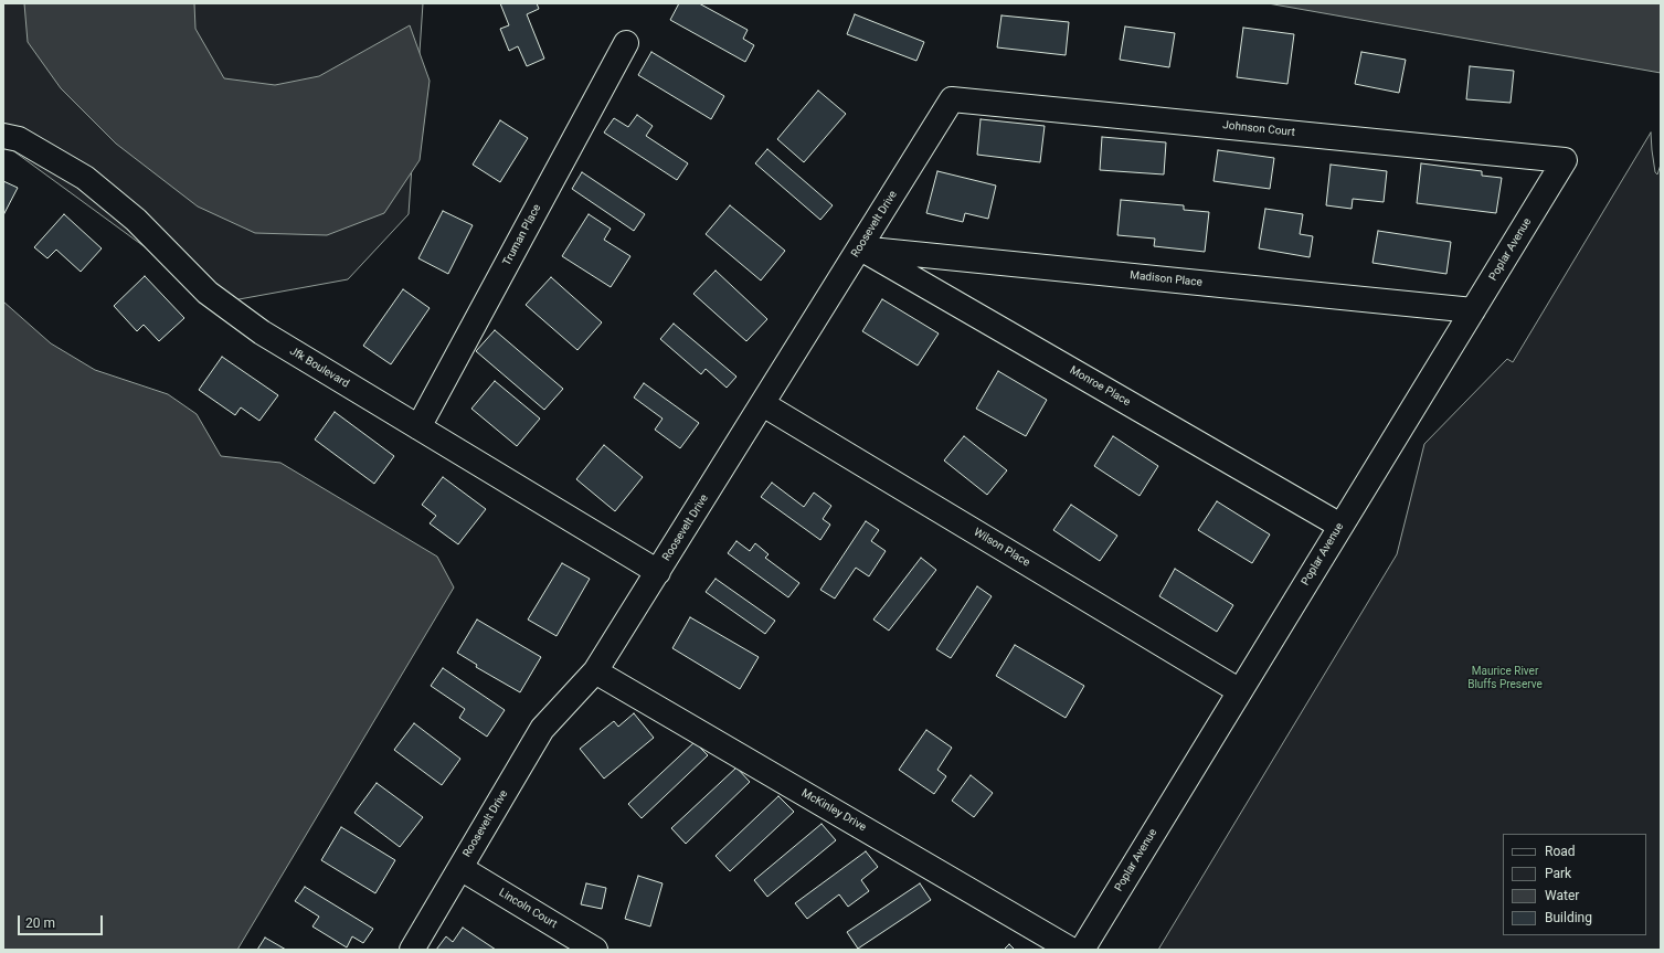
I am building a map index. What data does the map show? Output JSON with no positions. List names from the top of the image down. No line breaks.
{"streets":{"street":["Johnson Court","Roosevelt Drive","Truman Place","Poplar Avenue","Madison Place","Jfk Boulevard","Monroe Place","Wilson Place","McKinley Drive","Lincoln Court"]},"crossings":[["Johnson Court","Roosevelt Drive"],["Johnson Court","Poplar Avenue"],["Roosevelt Drive","Madison Place"],["Roosevelt Drive","Jfk Boulevard"],["Roosevelt Drive","Monroe Place"],["Roosevelt Drive","Wilson Place"],["Roosevelt Drive","McKinley Drive"],["Roosevelt Drive","Lincoln Court"],["Truman Place","Jfk Boulevard"],["Poplar Avenue","Madison Place"],["Poplar Avenue","Monroe Place"],["Poplar Avenue","Wilson Place"],["Madison Place","Monroe Place"]],"parks":["Maurice River Bluffs Preserve"],"legend":["Road","Park","Water","Building"],"scale_bar":"20 m"}
